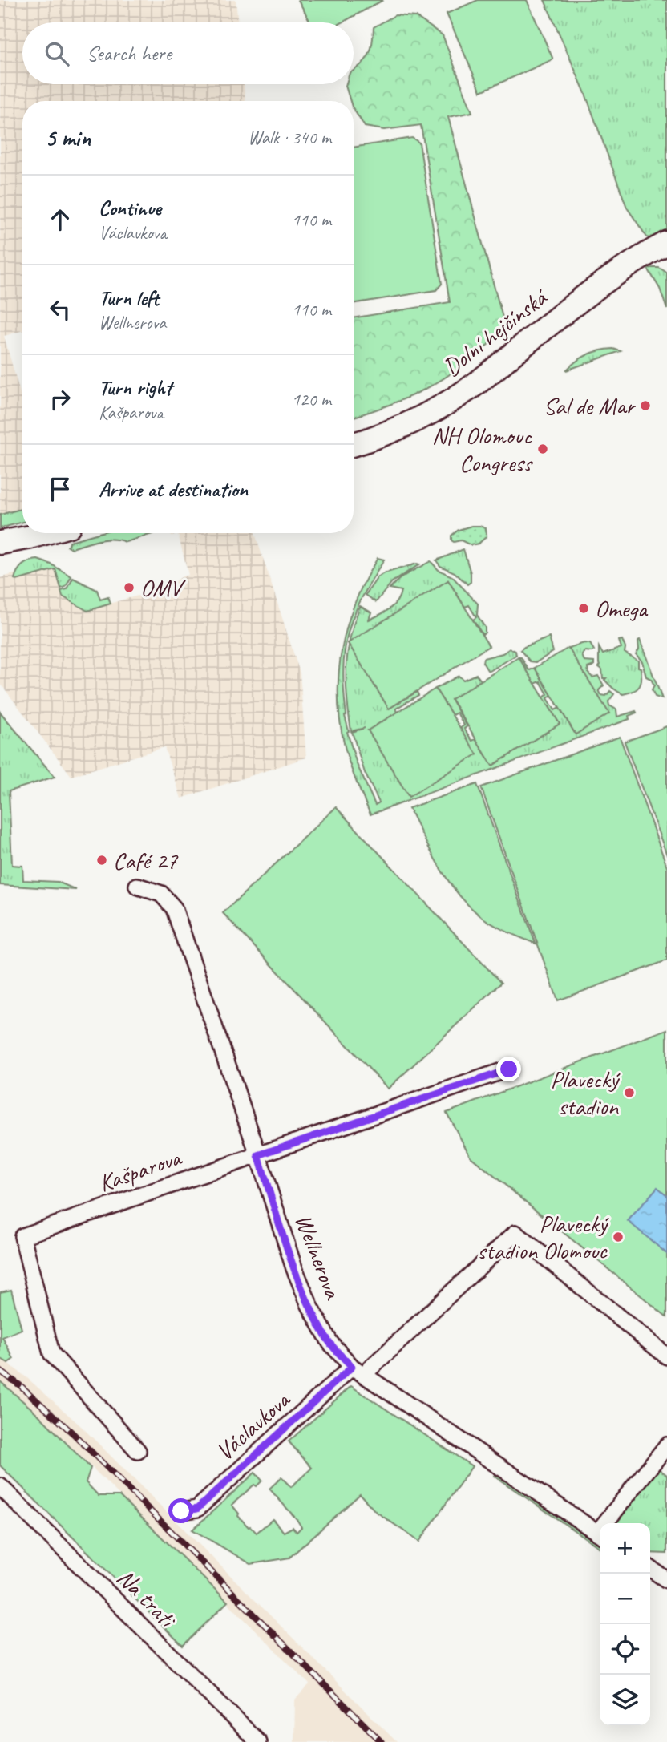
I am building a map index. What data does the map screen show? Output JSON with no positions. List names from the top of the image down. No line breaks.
{"streets":{"main road":["Dolní hejčínská"],"street":["Kašparova","Wellnerova","Václavkova","Na trati"]},"crossings":[["Kašparova","Wellnerova"],["Wellnerova","Václavkova"]],"places":["Sal de Mar","NH Olomouc Congress","OMV","Omega","Café 27","Plavecký stadion","Plavecký stadion Olomouc"],"page":{"search":"Search here","heading":["5 min","Walk · 340 m"],"list":[["Continue","Václavkova","110 m"],["Turn left","Wellnerova","110 m"],["Turn right","Kašparova","120 m"],"Arrive at destination"],"map_buttons":["+","−"]}}
